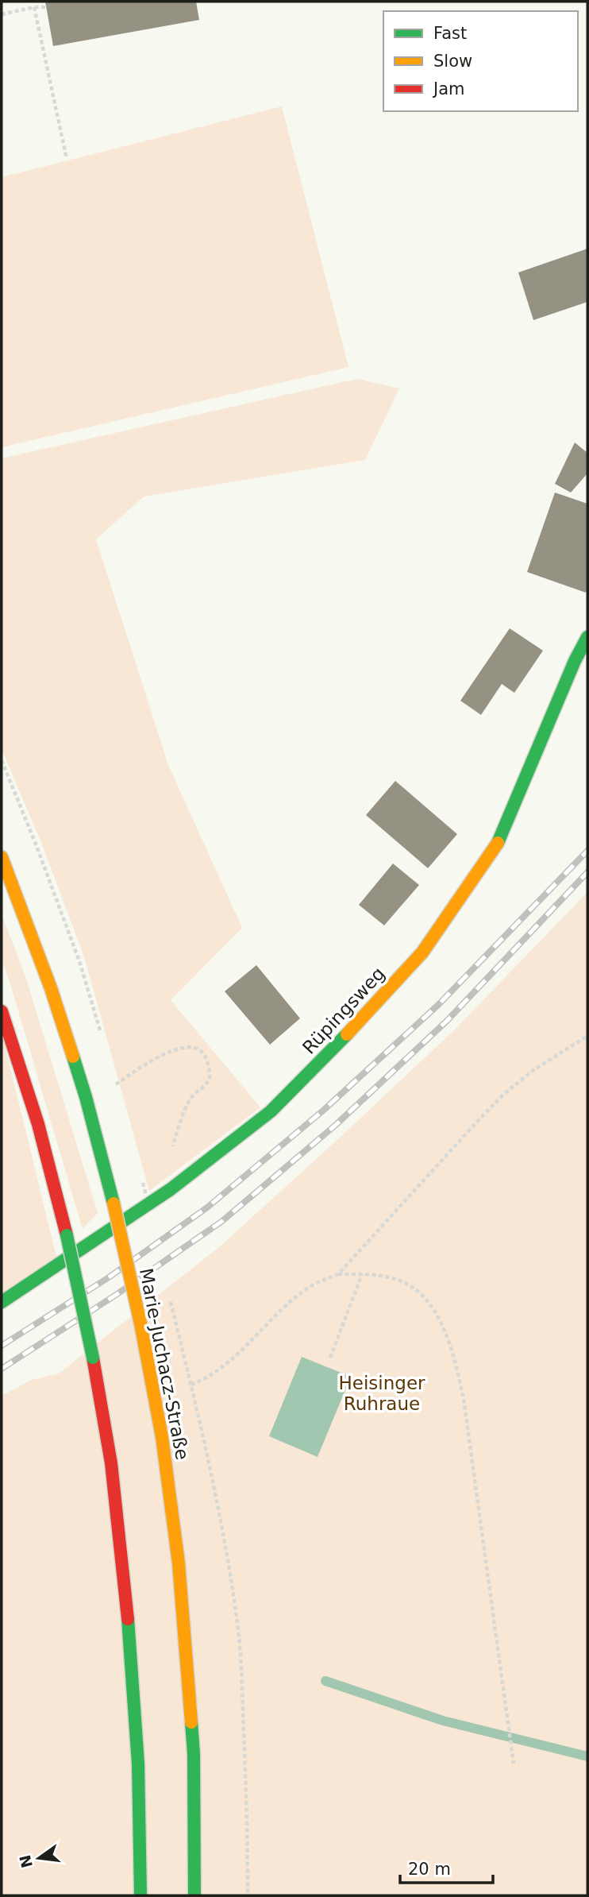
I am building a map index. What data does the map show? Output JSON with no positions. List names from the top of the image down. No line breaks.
{"streets":{"main road":["Rüpingsweg","Marie-Juchacz-Straße"]},"parks":["Heisinger Ruhraue"],"legend":["Fast","Slow","Jam"],"scale_bar":"20 m","north":"left"}
